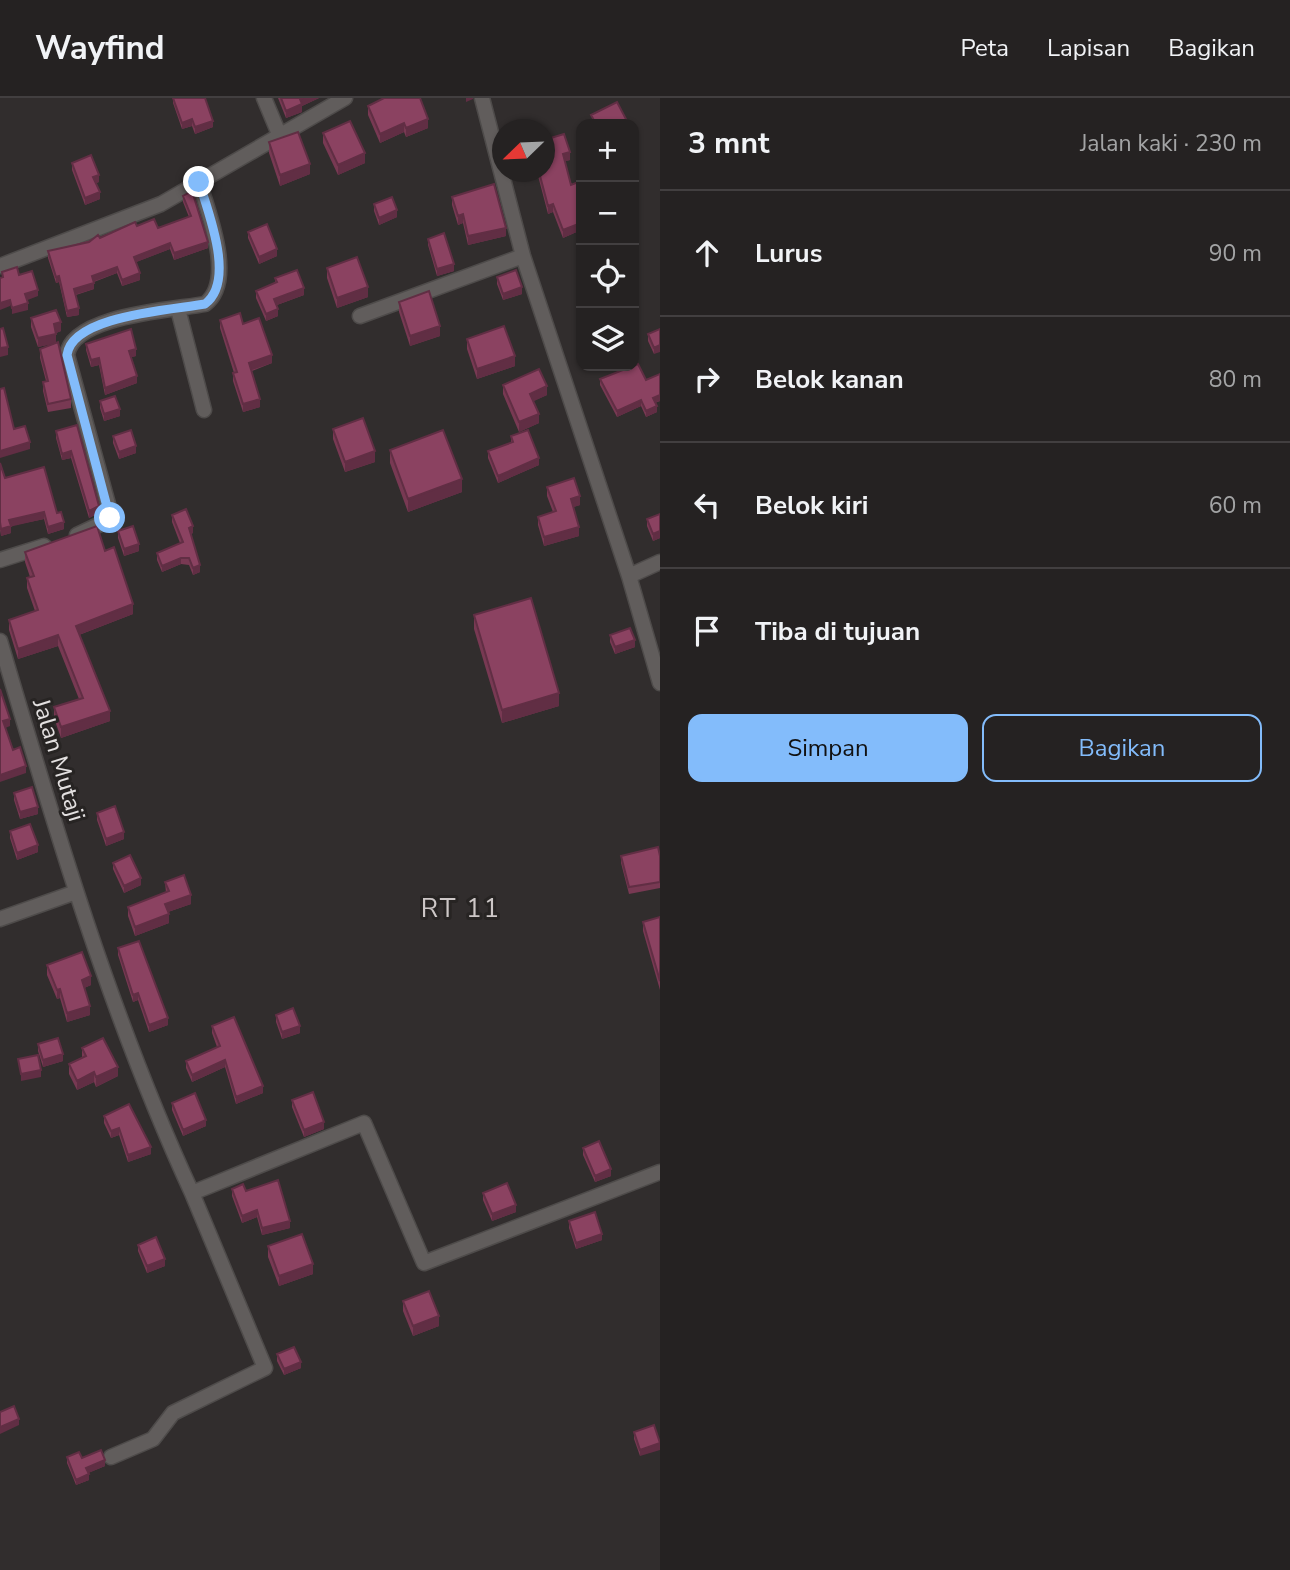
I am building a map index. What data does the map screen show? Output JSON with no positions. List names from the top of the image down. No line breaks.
{"streets":{"street":["Jalan Mutaji"]},"districts":["RT 11"],"north":"bottom left","page":{"header":"Wayfind","nav":["Peta","Lapisan","Bagikan"],"heading":["3 mnt","Jalan kaki · 230 m"],"map_buttons":["+","−"],"list":[["Lurus","90 m"],["Belok kanan","80 m"],["Belok kiri","60 m"],"Tiba di tujuan"],"buttons":["Simpan","Bagikan"]}}
